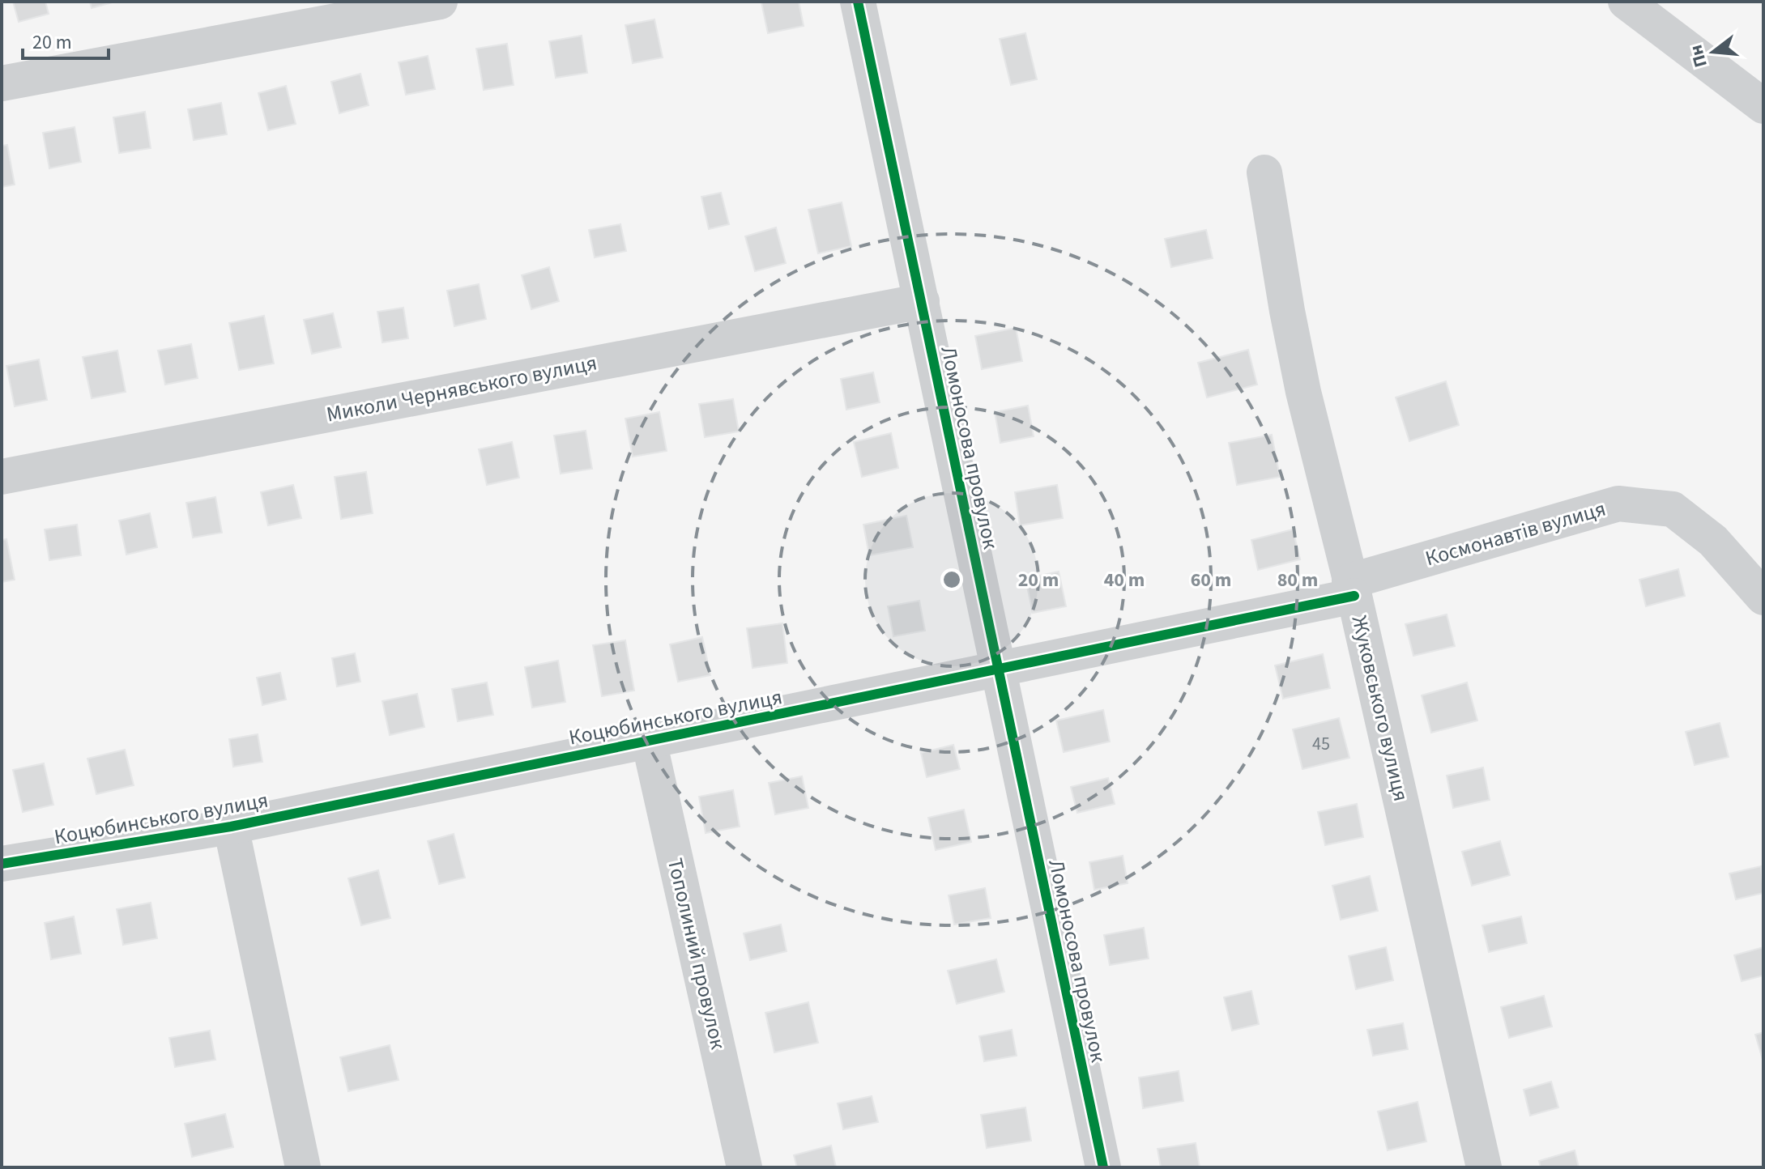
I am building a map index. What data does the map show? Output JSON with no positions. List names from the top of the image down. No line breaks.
{"streets":{"street":["Миколи Чернявського вулиця","Ломоносова провулок","Космонавтів вулиця","Жуковського вулиця","Коцюбинського вулиця","Тополиний провулок"]},"crossings":[["Миколи Чернявського вулиця","Ломоносова провулок"],["Ломоносова провулок","Коцюбинського вулиця"],["Космонавтів вулиця","Жуковського вулиця"],["Космонавтів вулиця","Коцюбинського вулиця"],["Жуковського вулиця","Коцюбинського вулиця"],["Коцюбинського вулиця","Тополиний провулок"]],"house_numbers":["45"],"scale_bar":"20 m","north":"left","rings":["20 m","40 m","60 m","80 m"]}
